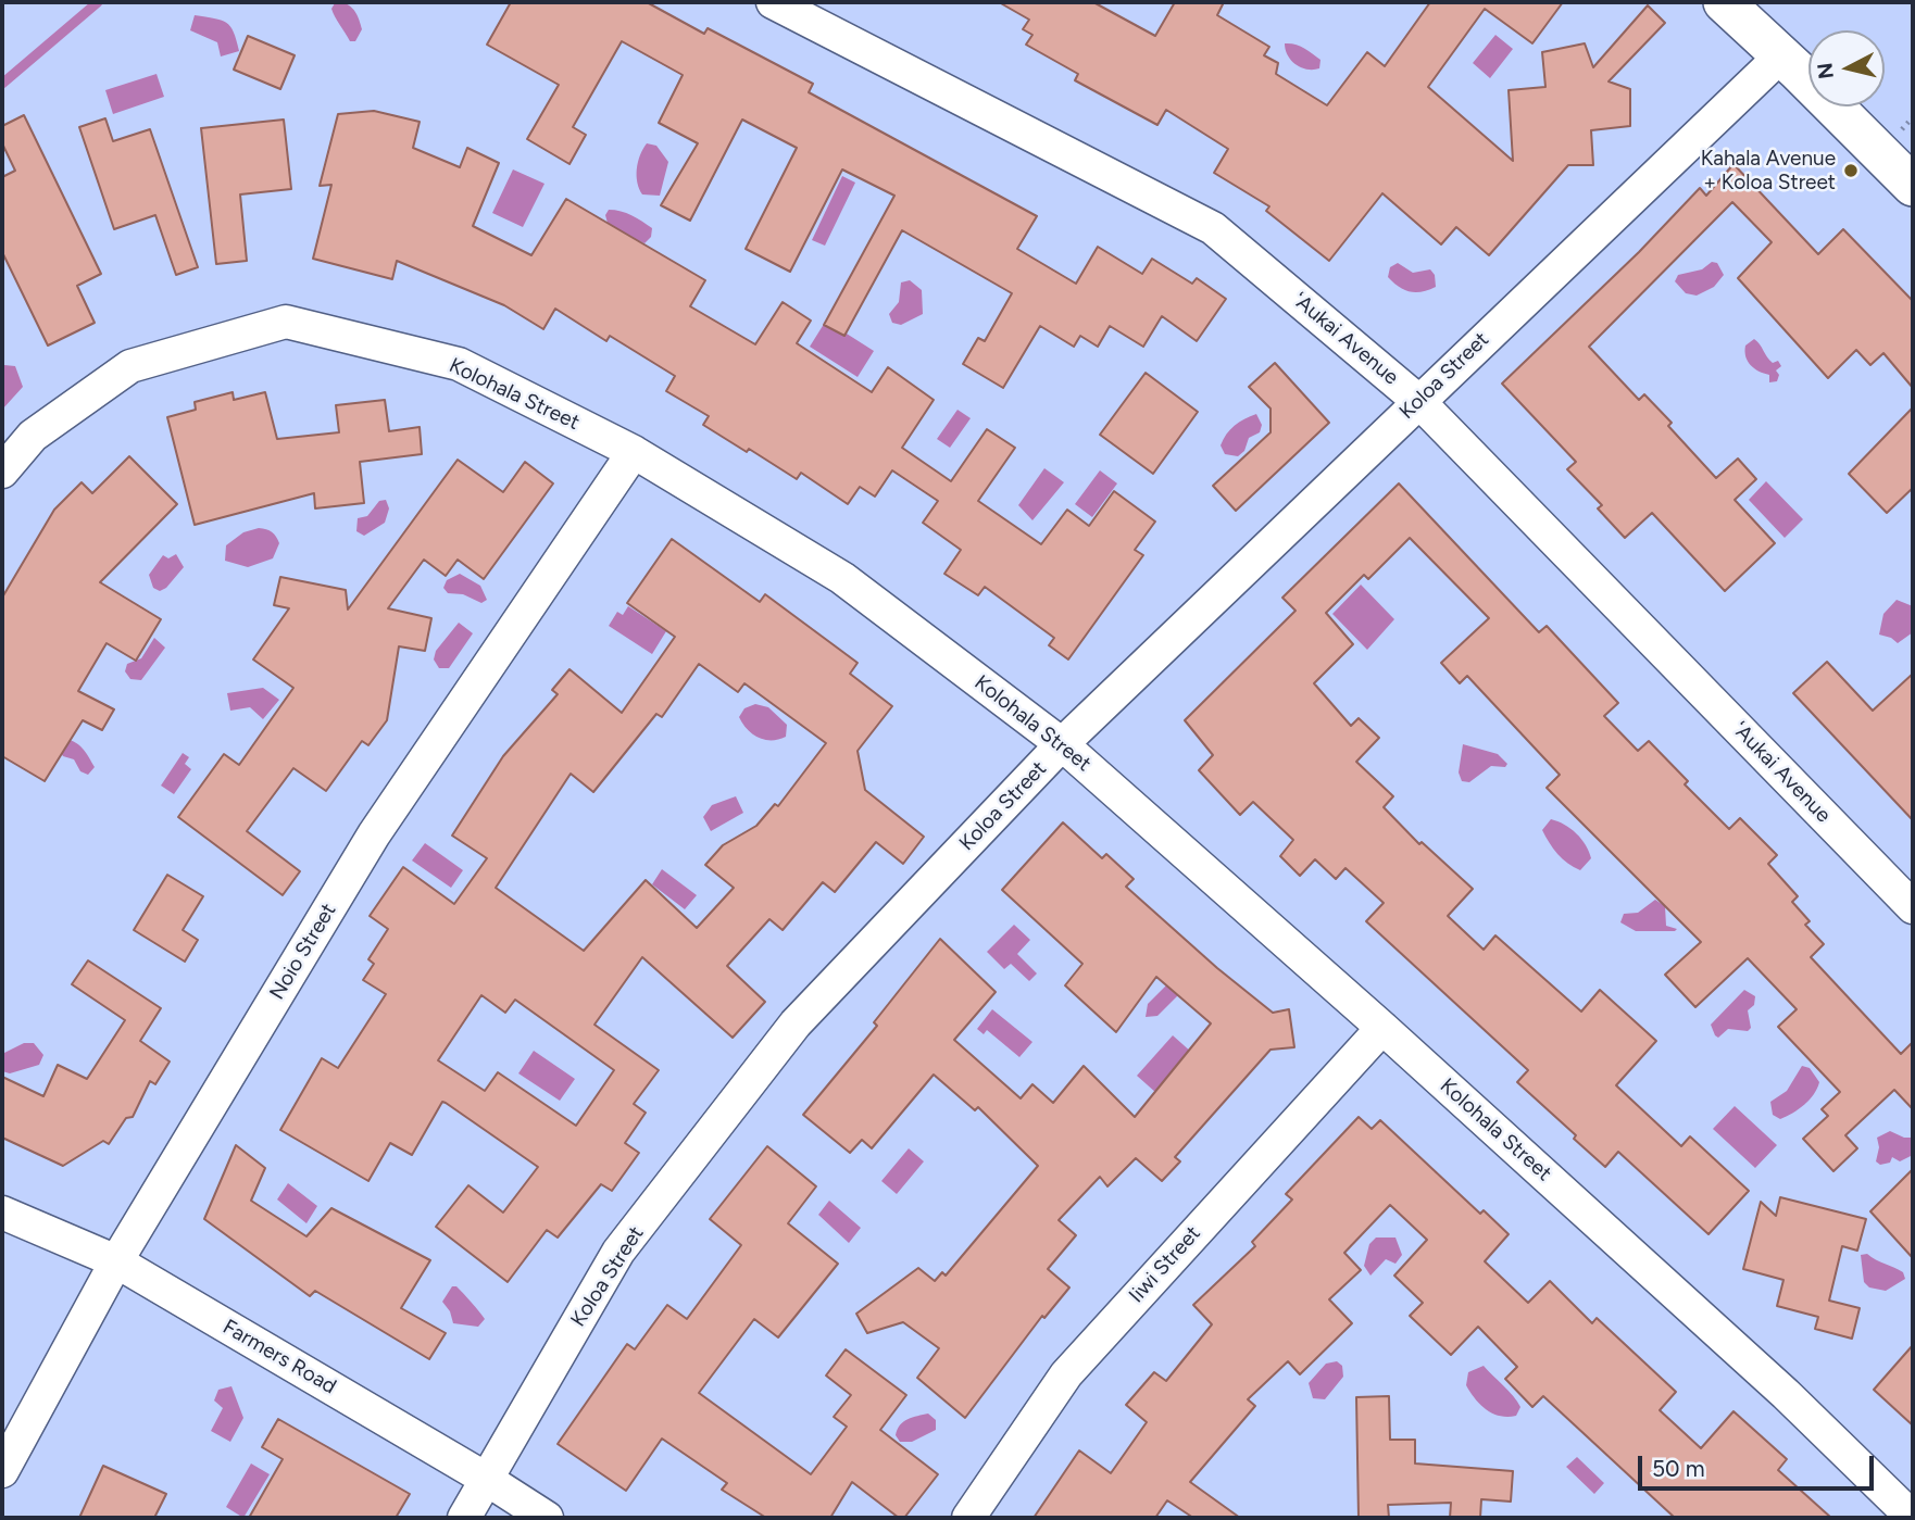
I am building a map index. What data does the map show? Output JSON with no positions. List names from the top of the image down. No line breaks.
{"streets":{"street":["ʻAukai Avenue","Koloa Street","Kolohala Street","Noio Street","Iiwi Street","Farmers Road"]},"crossings":[["ʻAukai Avenue","Koloa Street"],["Koloa Street","Kolohala Street"],["Koloa Street","Farmers Road"],["Kolohala Street","Noio Street"],["Kolohala Street","Iiwi Street"],["Noio Street","Farmers Road"]],"places":["Kahala Avenue + Koloa Street"],"scale_bar":"50 m","north":"left"}
